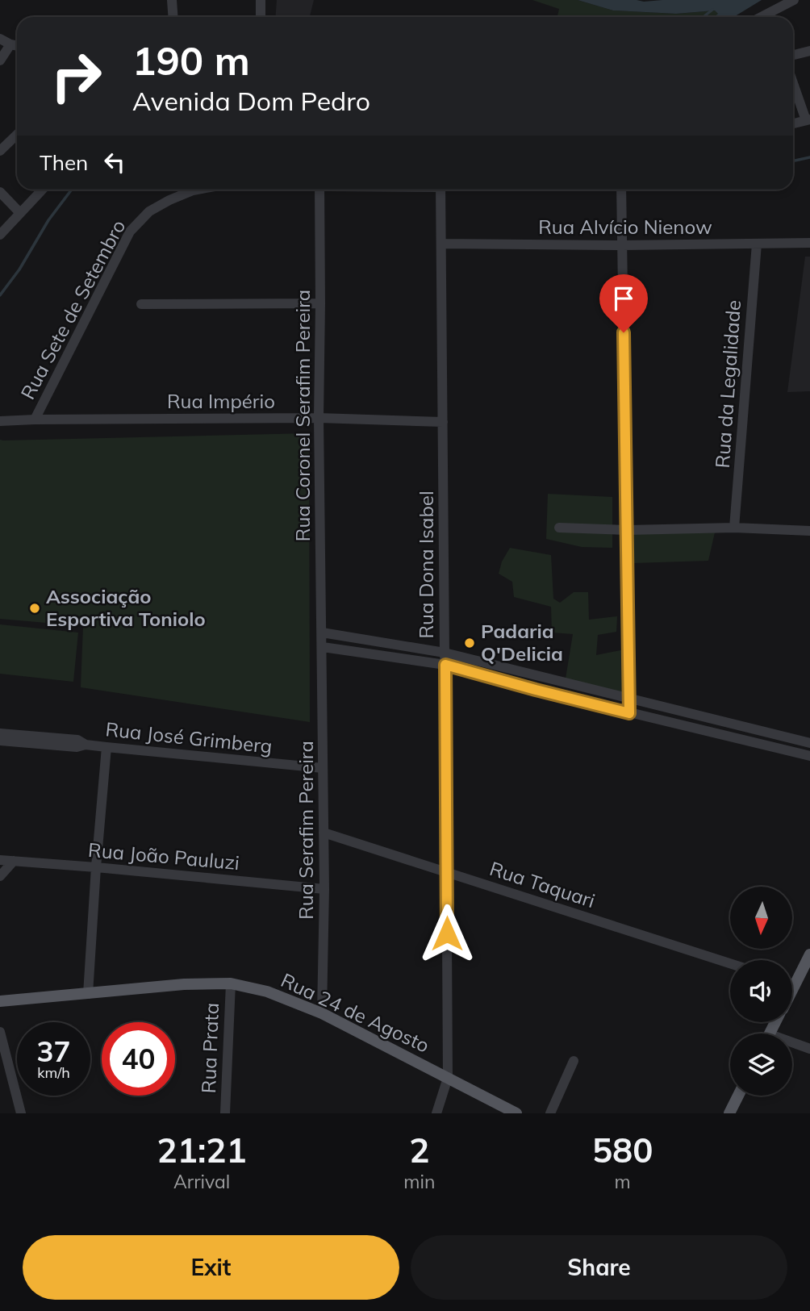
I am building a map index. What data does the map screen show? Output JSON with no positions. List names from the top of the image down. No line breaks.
{"streets":{"main road":["Rua 24 de Agosto"],"street":["Rua Alvício Nienow","Rua Sete de Setembro","Rua da Legalidade","Rua Império","Rua Coronel Serafim Pereira","Rua Dona Isabel","Rua José Grimberg","Rua Serafim Pereira","Rua João Pauluzi","Rua Taquari","Rua Prata"]},"crossings":[["Rua Alvício Nienow","Rua da Legalidade"],["Rua Alvício Nienow","Rua Dona Isabel"],["Rua Sete de Setembro","Rua Império"],["Rua Império","Rua Coronel Serafim Pereira"],["Rua Império","Rua Dona Isabel"],["Rua Coronel Serafim Pereira","Rua Serafim Pereira"],["Rua Dona Isabel","Rua Taquari"],["Rua Dona Isabel","Rua 24 de Agosto"],["Rua José Grimberg","Rua Serafim Pereira"],["Rua Serafim Pereira","Rua João Pauluzi"],["Rua Serafim Pereira","Rua Taquari"],["Rua Serafim Pereira","Rua 24 de Agosto"],["Rua 24 de Agosto","Rua Prata"]],"places":["Associação Esportiva Toniolo","Padaria Q'Delicia"],"north":"bottom","page":{"turn":["190 m","Avenida Dom Pedro"],"then":"Then","speed":"37 km/h","limit":"40","eta":["21:21","Arrival","2","min","580","m"],"buttons":["Exit","Share"]}}
